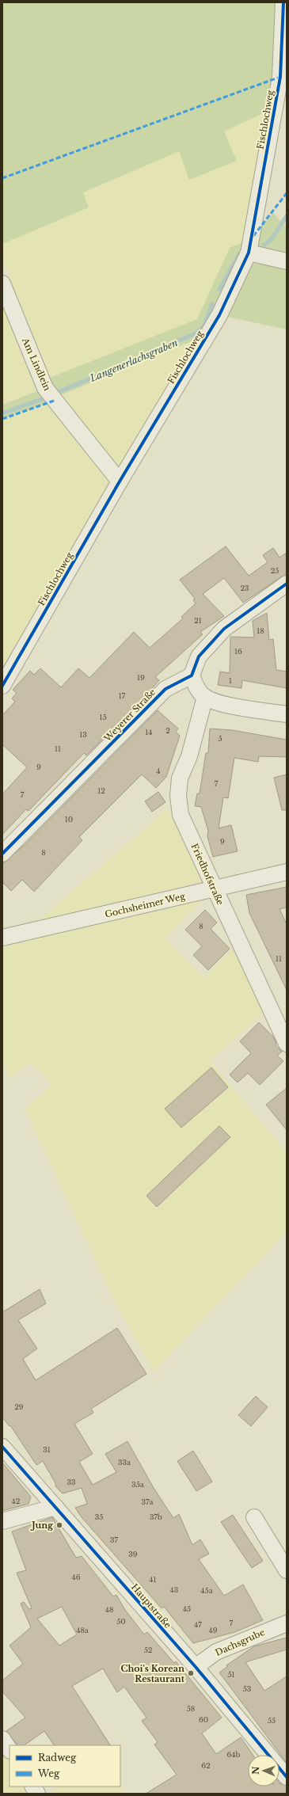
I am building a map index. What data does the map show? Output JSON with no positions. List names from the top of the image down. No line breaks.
{"streets":{"street":["Fischlochweg","Am Lindlein","Weyerer Straße","Friedhofstraße","Gochsheimer Weg","Hauptstraße","Dachsgrube"]},"crossings":[["Fischlochweg","Am Lindlein"],["Friedhofstraße","Gochsheimer Weg"],["Hauptstraße","Dachsgrube"]],"water":["Langenerlachsgraben"],"places":["Jung","Choi's Korean Restaurant"],"house_numbers":["25","23","21","18","16","19","1","17","15","2","14","13","5","11","9","4","7","12","7","10","9","8","8","11","29","31","33a","33","35a","42","37a","35","37b","37","39","46","41","43","45a","45","48","50","7","47","48a","49","52","51","53","58","60","55","64b","62"],"legend":["Radweg","Weg"],"north":"left"}
